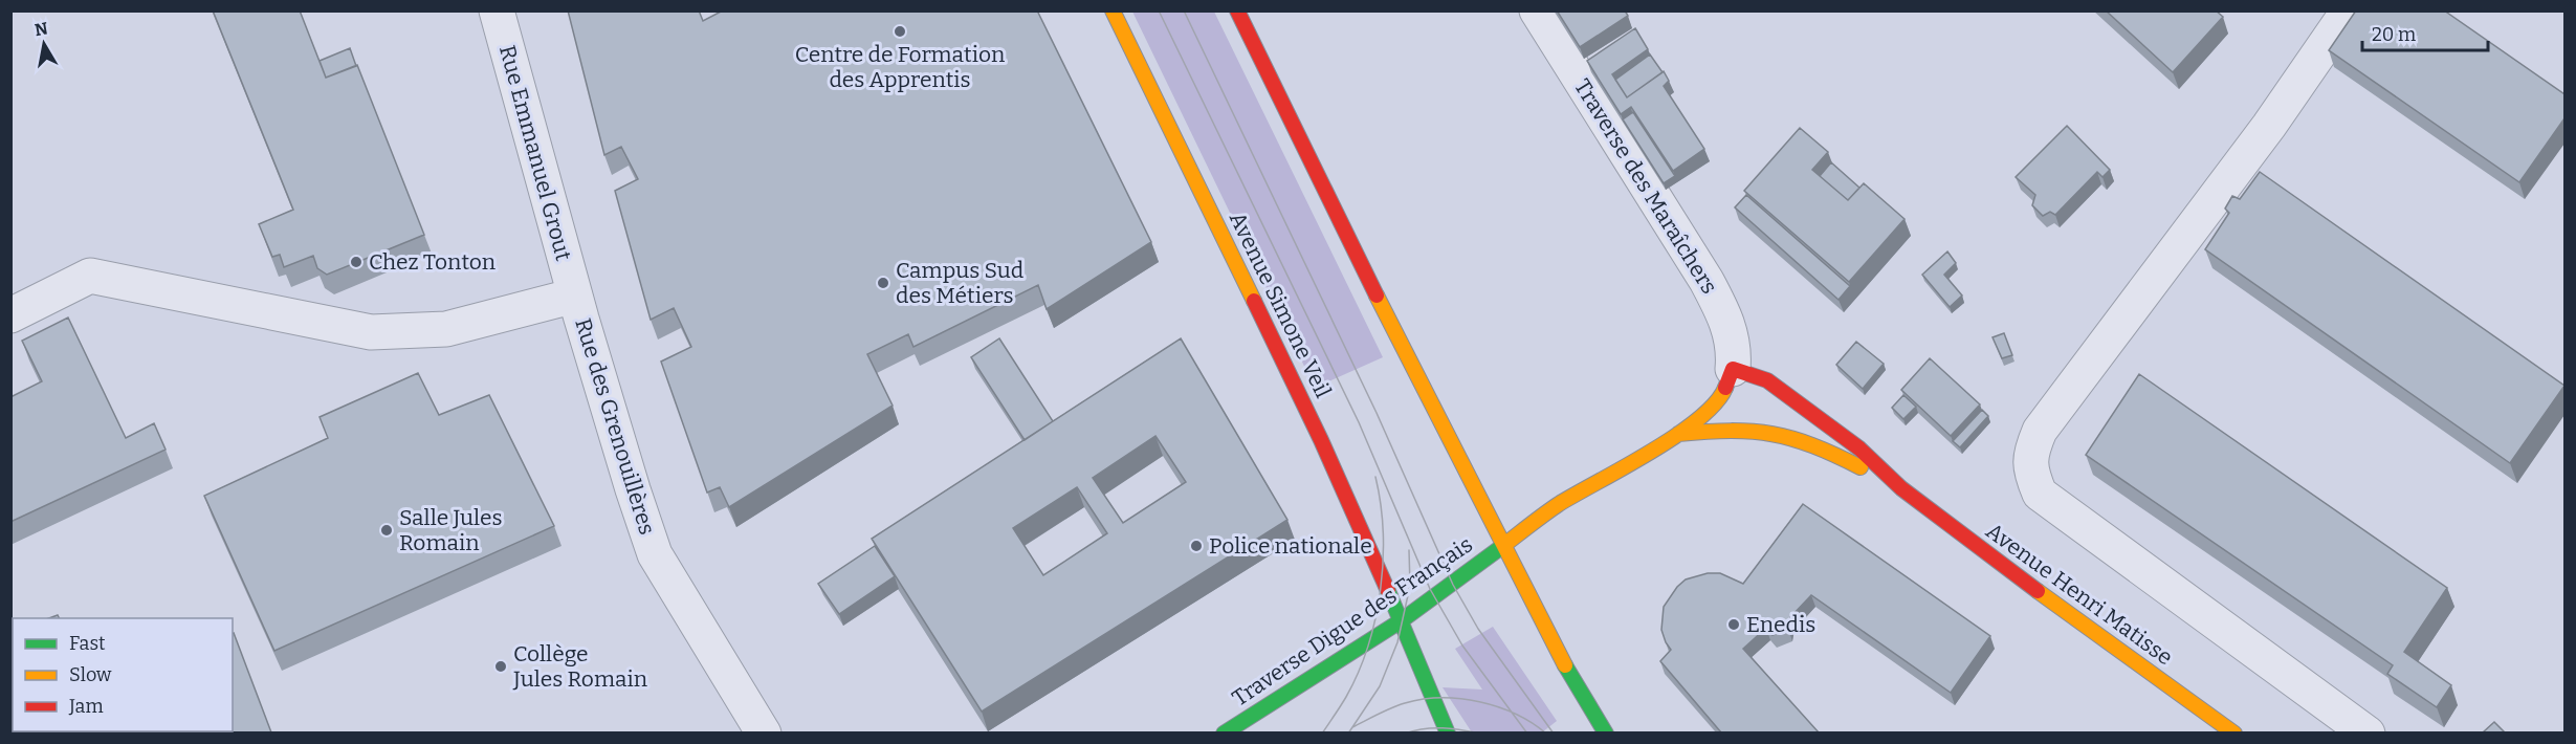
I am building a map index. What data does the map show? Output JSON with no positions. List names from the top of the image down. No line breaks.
{"streets":{"main road":["Avenue Simone Veil","Avenue Henri Matisse","Traverse Digue des Français"],"street":["Rue Emmanuel Grout","Traverse des Maraîchers","Rue des Grenouillères"]},"crossings":[["Rue Emmanuel Grout","Rue des Grenouillères"],["Traverse des Maraîchers","Avenue Henri Matisse"],["Avenue Simone Veil","Traverse Digue des Français"],["Avenue Henri Matisse","Traverse Digue des Français"]],"places":["Centre de Formation des Apprentis","Chez Tonton","Campus Sud des Métiers","Salle Jules Romain","Police nationale","Enedis","Collège Jules Romain"],"legend":["Fast","Slow","Jam"],"scale_bar":"20 m","north":"top"}
